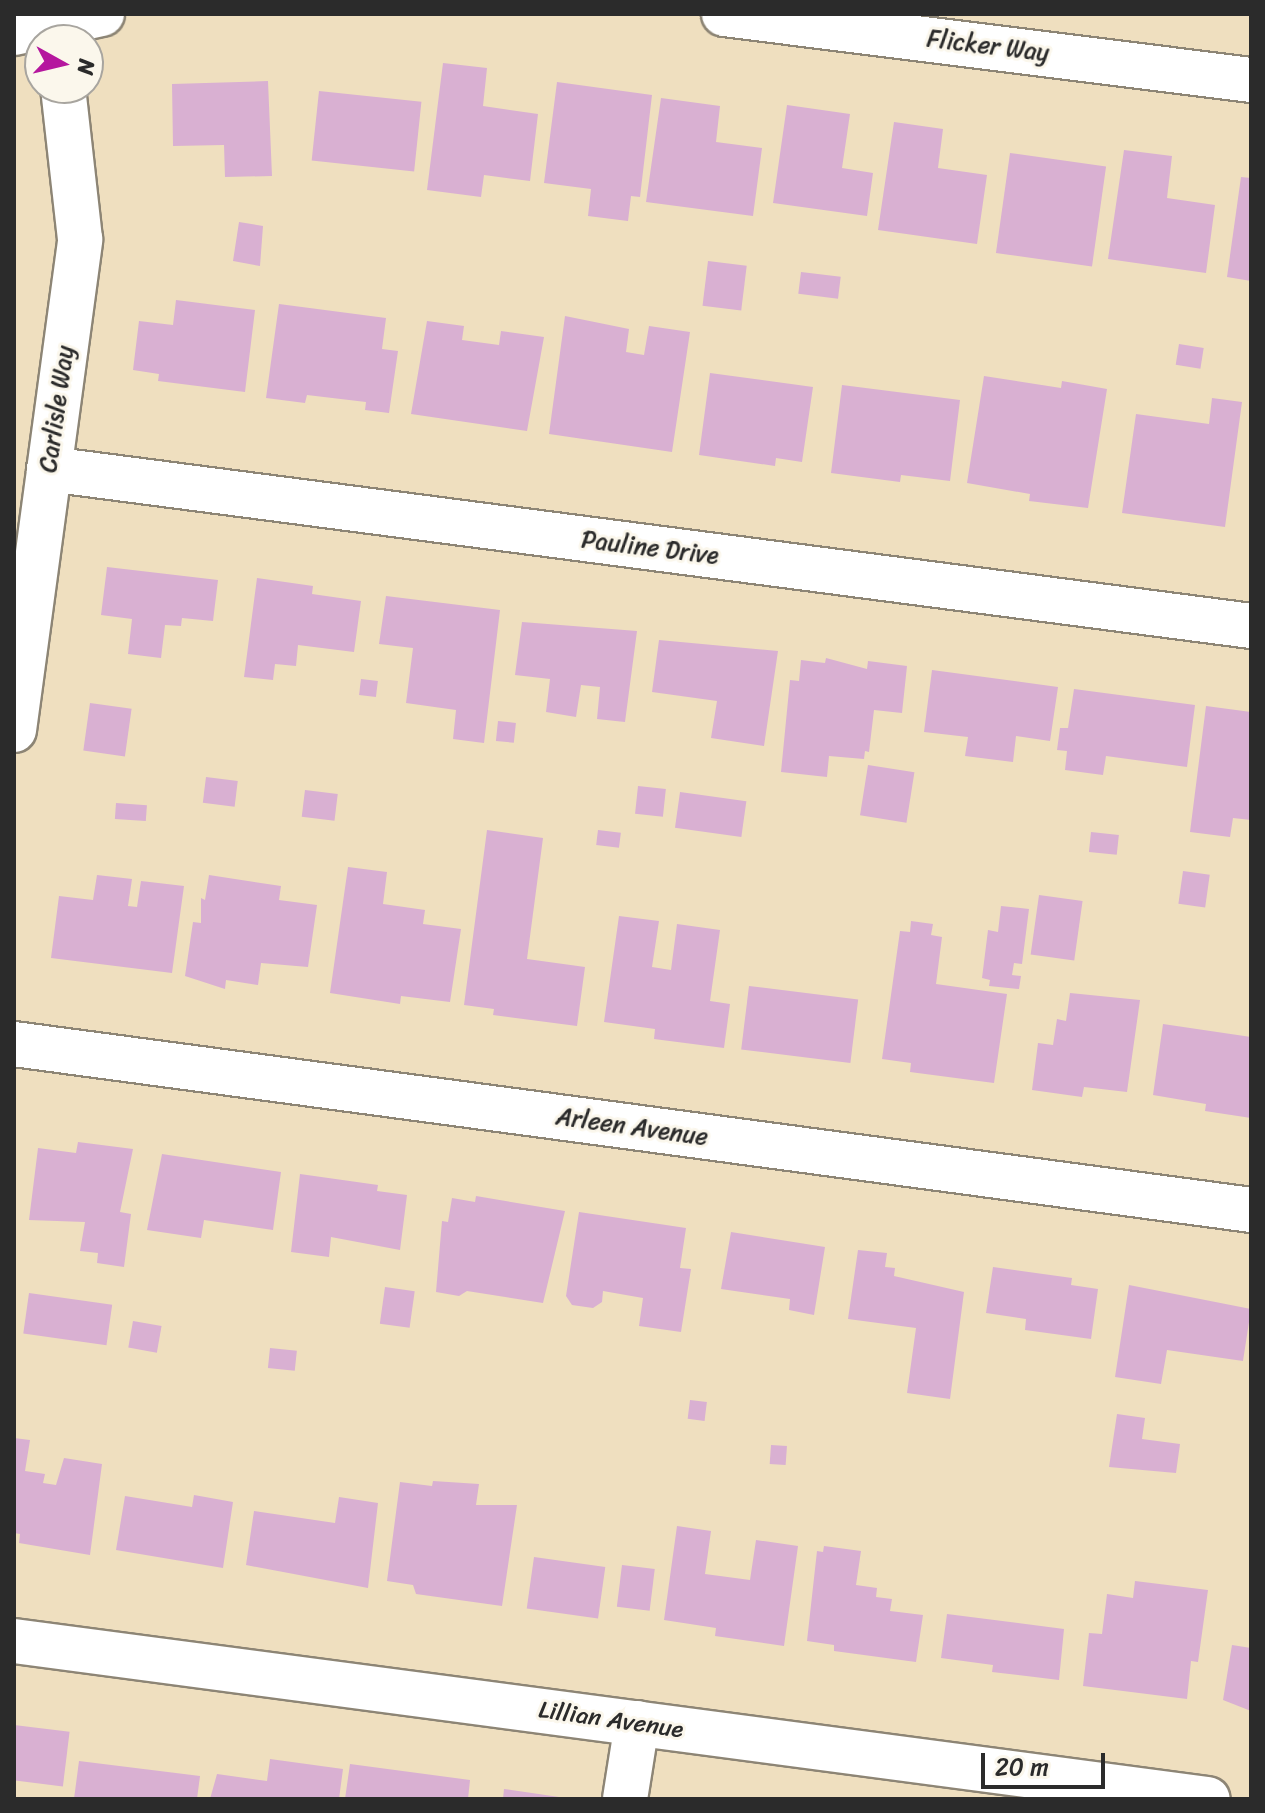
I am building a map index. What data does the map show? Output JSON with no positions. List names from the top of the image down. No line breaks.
{"streets":{"street":["Flicker Way","Carlisle Way","Pauline Drive","Arleen Avenue","Lillian Avenue"]},"crossings":[["Carlisle Way","Pauline Drive"]],"scale_bar":"20 m","north":"right"}
